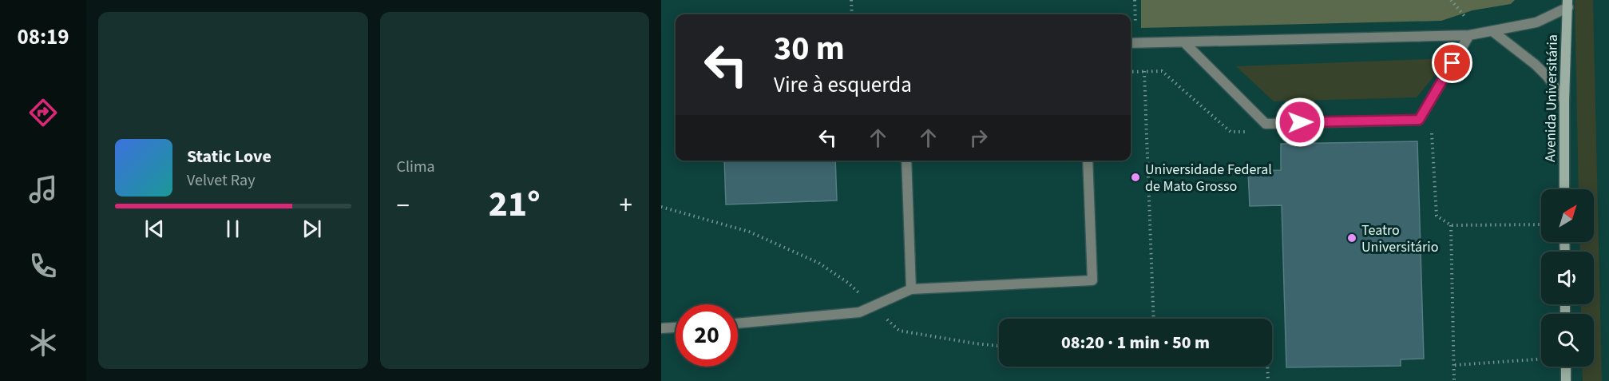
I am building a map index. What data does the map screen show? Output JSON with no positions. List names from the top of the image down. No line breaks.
{"streets":{"street":["Avenida Universitária"]},"places":["Universidade Federal de Mato Grosso","Teatro Universitário"],"north":"top right","page":{"tabs":"08:19","tile":"Clima","turn":["30 m","Vire à esquerda"],"song":["Static Love","Velvet Ray"],"heat":["−","21°","+"],"limit":"20","trip":"08:20 · 1 min · 50 m"}}
